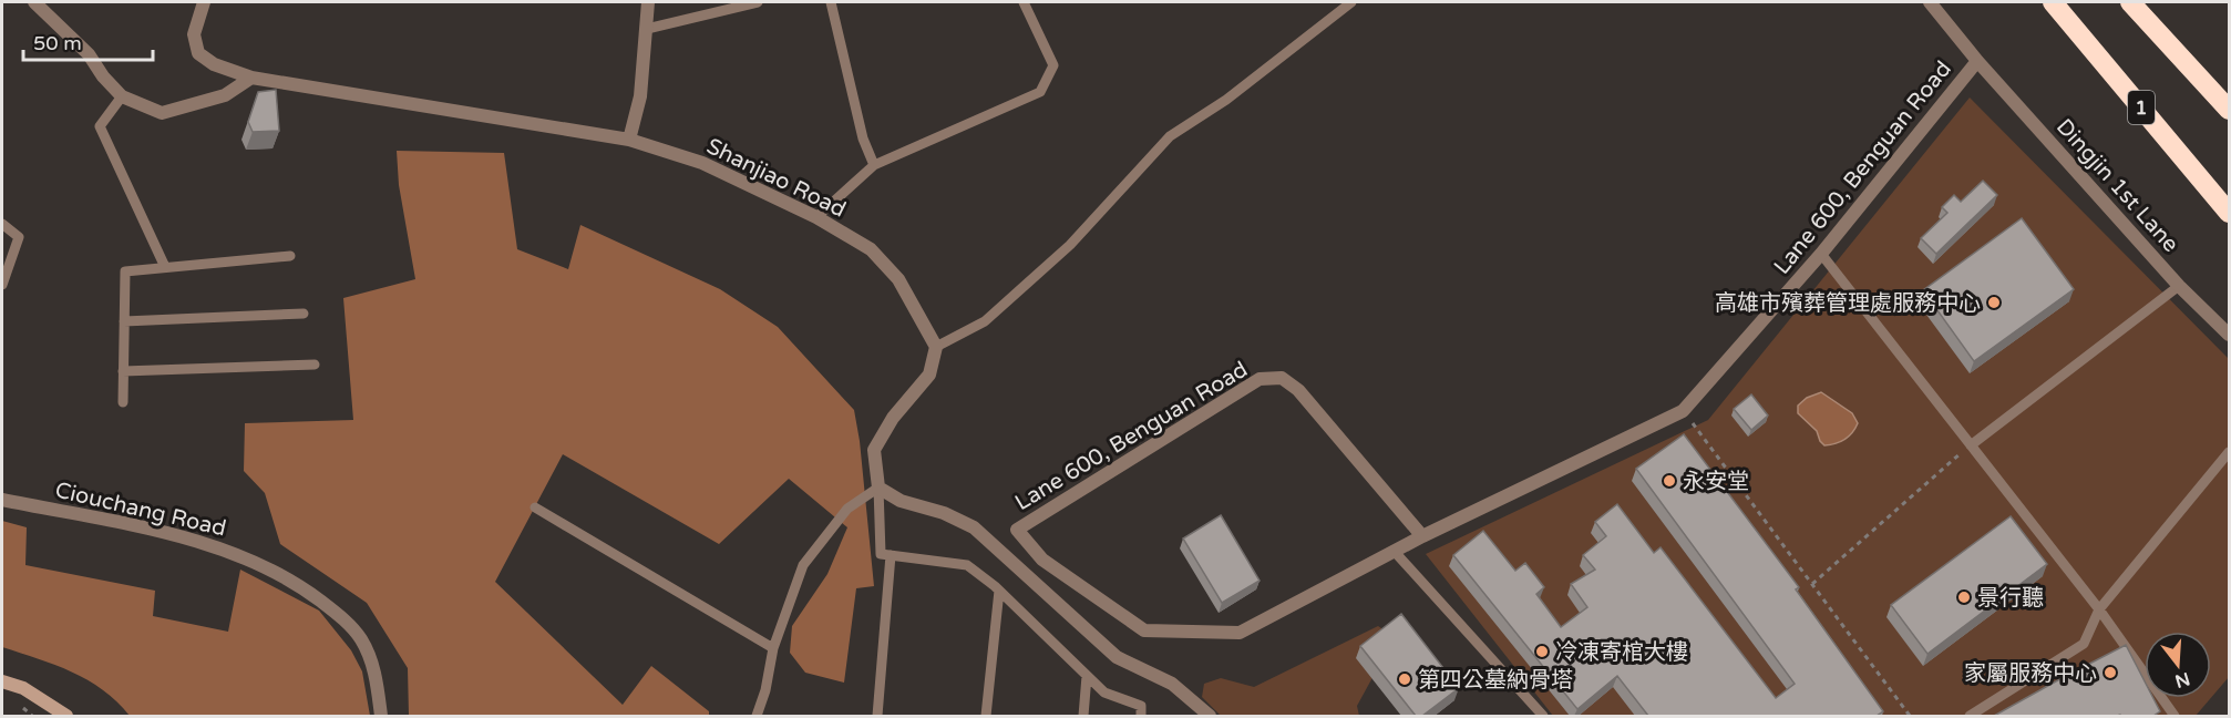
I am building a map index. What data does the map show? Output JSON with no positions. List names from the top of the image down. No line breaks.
{"streets":{"highway":["1"],"street":["Lane 600, Benguan Road","Shanjiao Road","Dingjin 1st Lane","Ciouchang Road"]},"crossings":[["Lane 600, Benguan Road","Dingjin 1st Lane"]],"places":["高雄市殯葬管理處服務中心","永安堂","景行聽","冷凍寄棺大樓","家屬服務中心","第四公墓納骨塔"],"scale_bar":"50 m","north":"bottom"}
